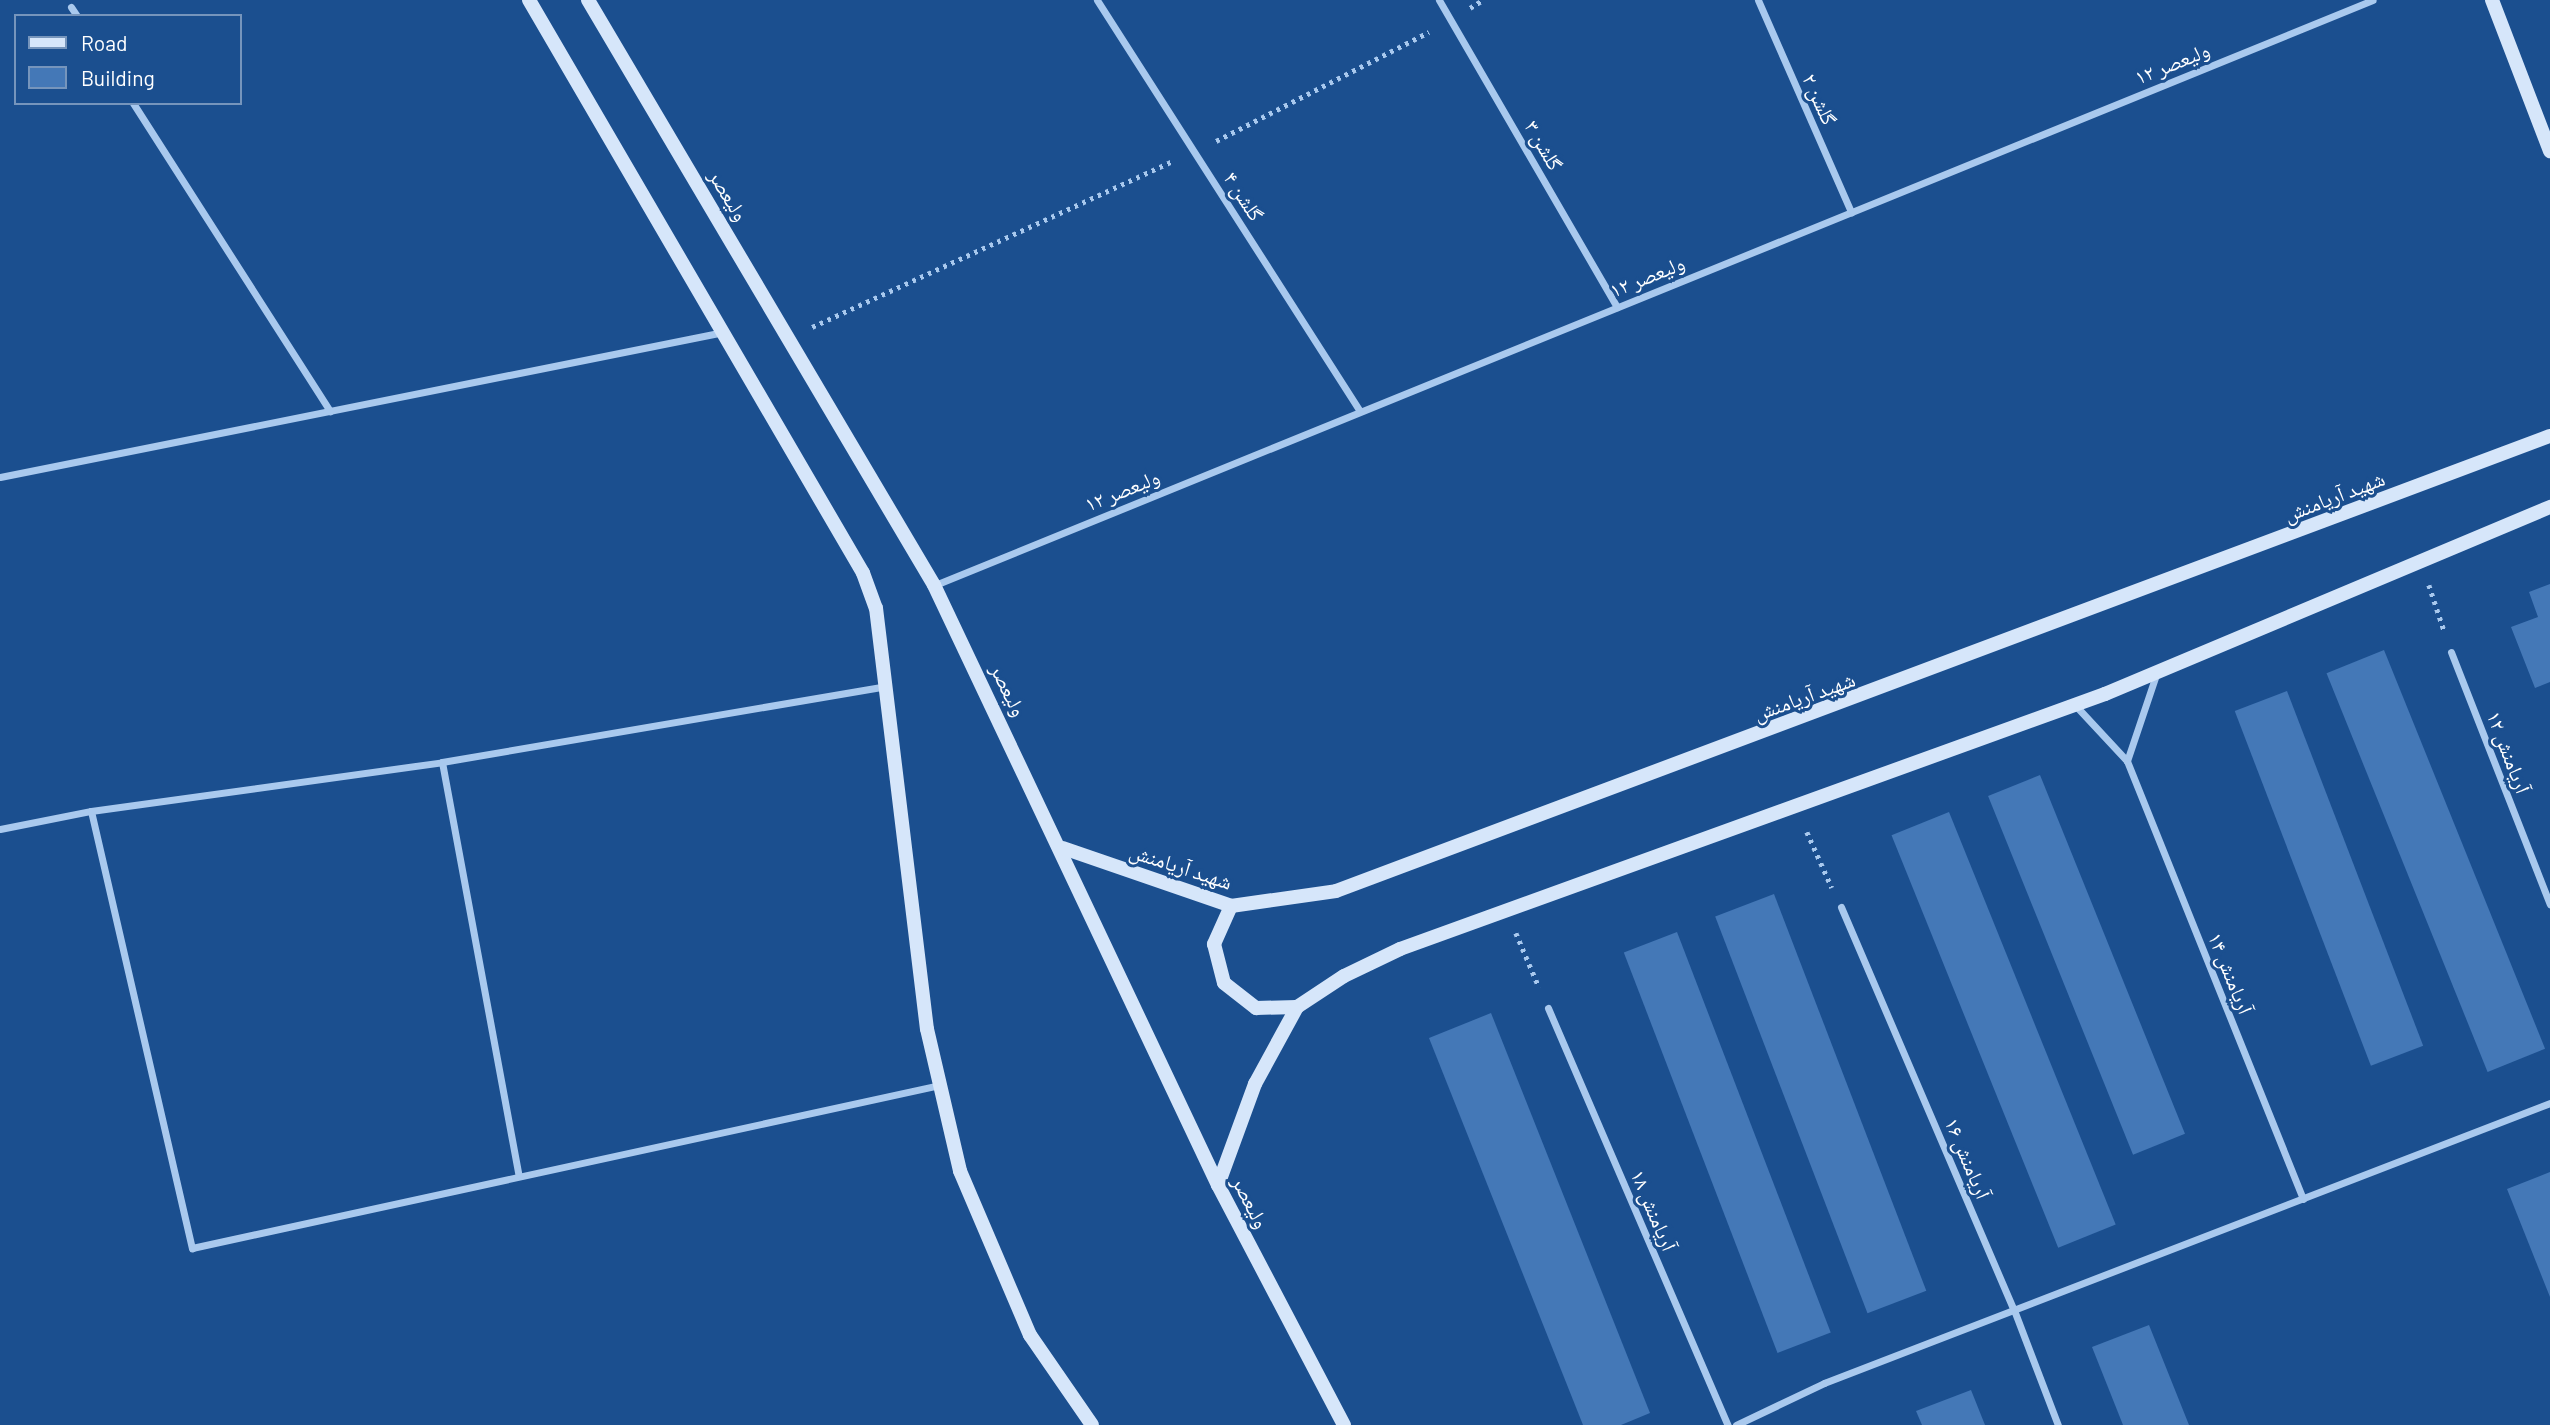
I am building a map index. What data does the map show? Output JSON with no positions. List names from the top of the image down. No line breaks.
{"streets":{"main road":["ولیعصر","شهید آریامنش"],"street":["ولیعصر ۱۲","گلشن ۲","گلشن ۳","گلشن ۴","آریامنش ۱۲","آریامنش ۱۴","آریامنش ۱۶","آریامنش ۱۸"]},"crossings":[["ولیعصر ۱۲","گلشن ۲"],["ولیعصر ۱۲","گلشن ۳"],["ولیعصر ۱۲","ولیعصر"],["ولیعصر ۱۲","گلشن ۴"],["ولیعصر","شهید آریامنش"]],"legend":["Road","Building"]}
